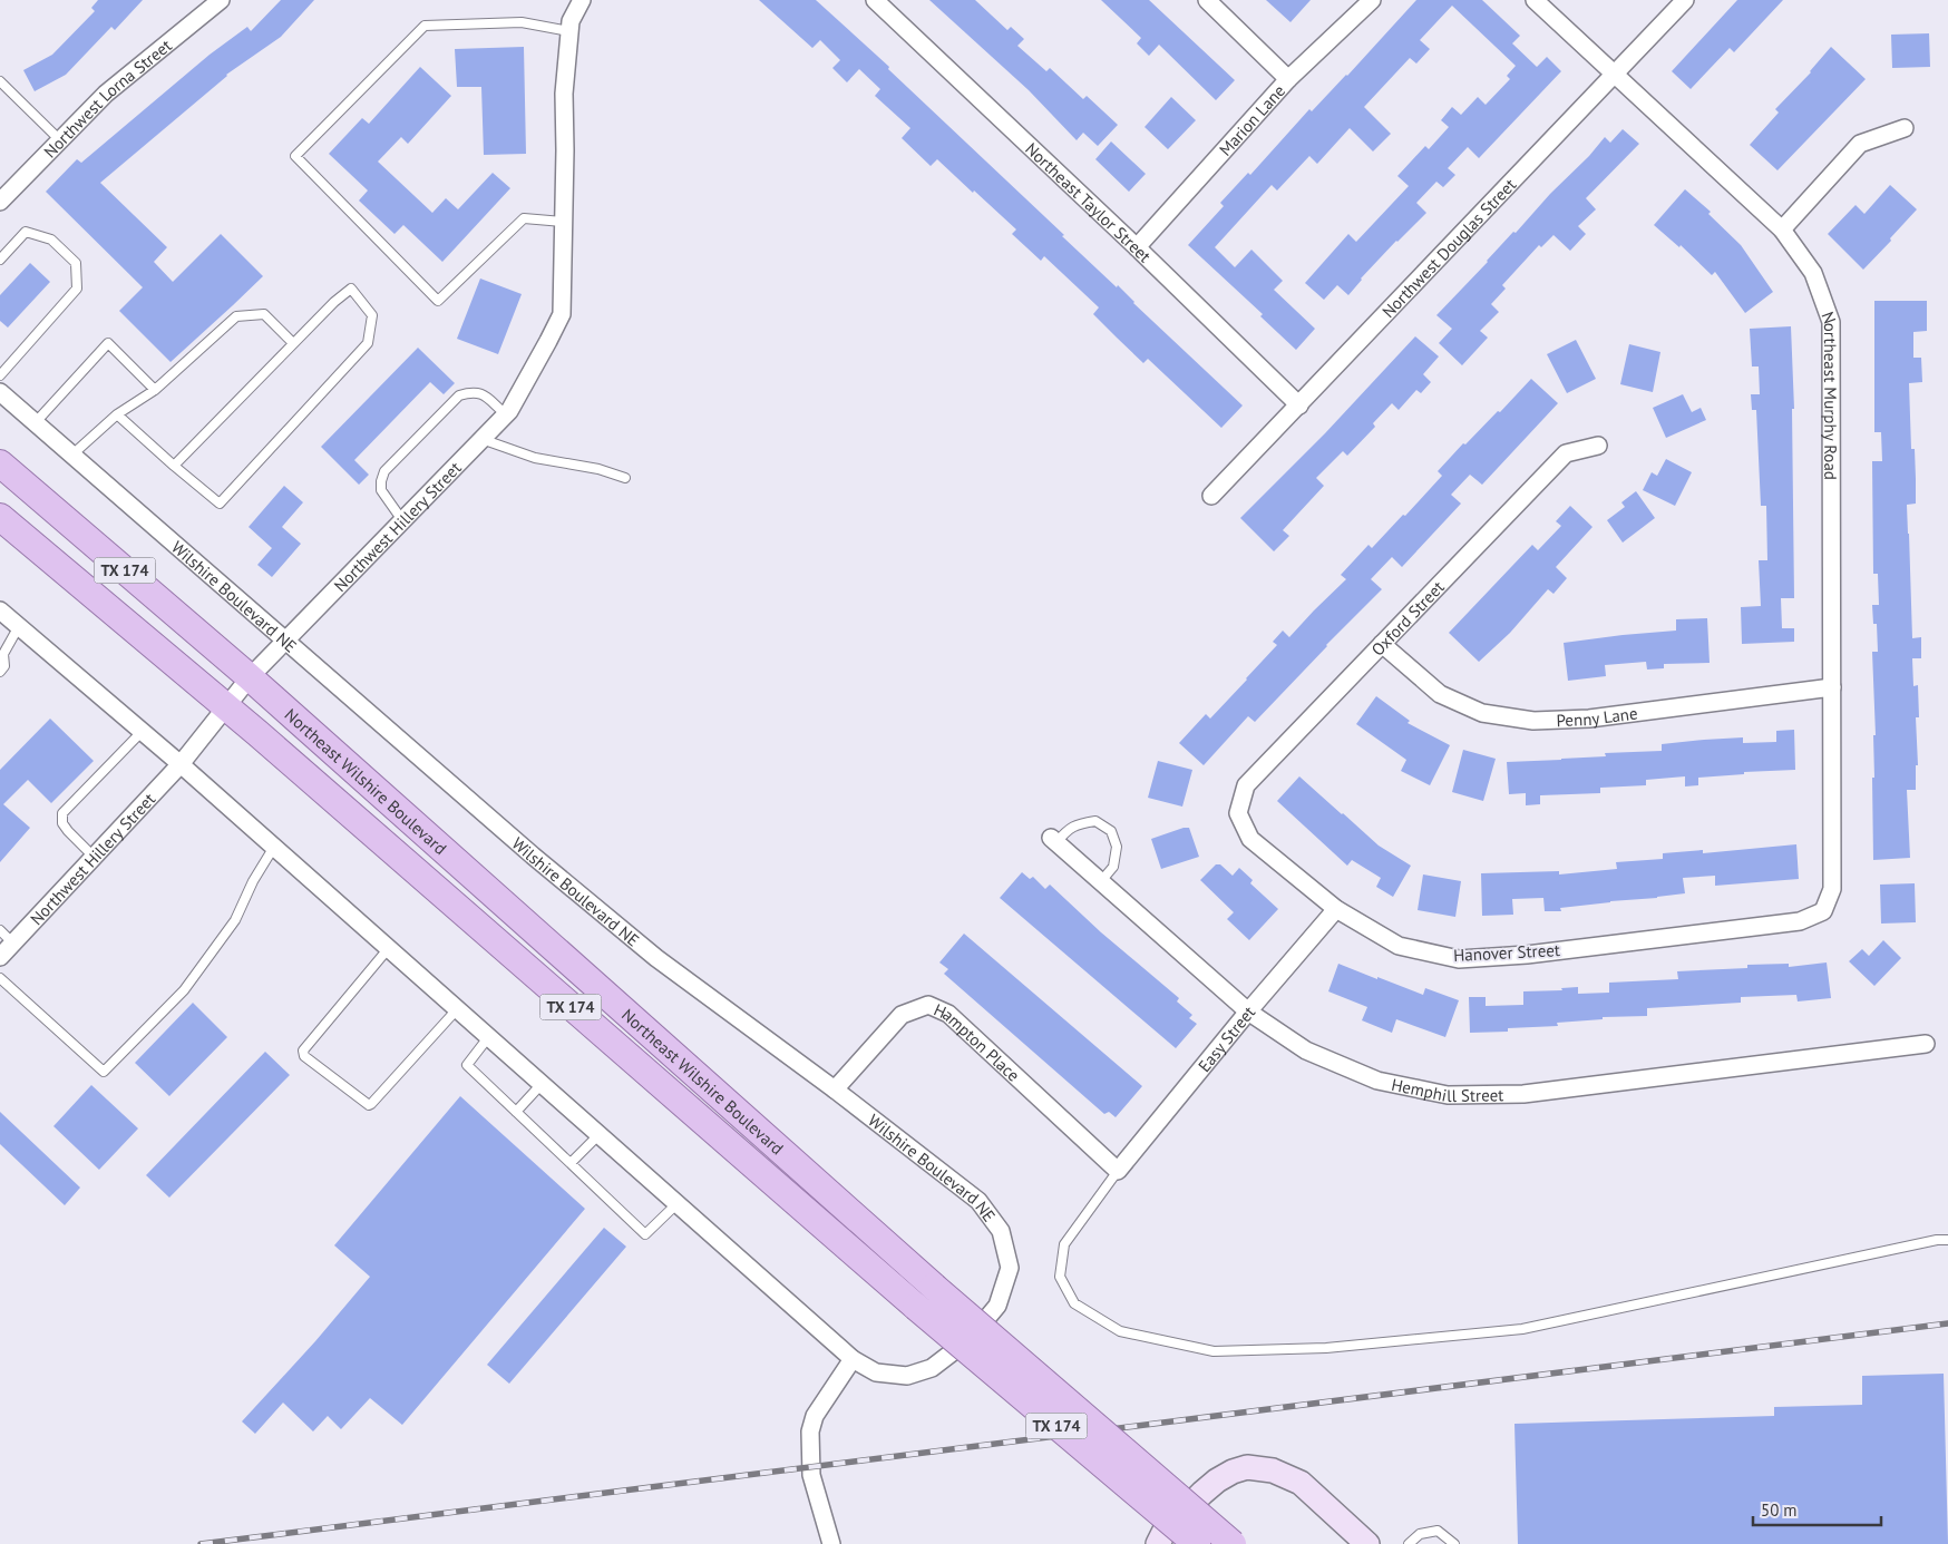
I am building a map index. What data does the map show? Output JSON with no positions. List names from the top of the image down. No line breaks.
{"streets":{"main road":["TX 174","Northeast Wilshire Boulevard"],"street":["Northwest Lorna Street","Marion Lane","Northeast Taylor Street","Northwest Douglas Street","Northeast Murphy Road","Northwest Hillery Street","Wilshire Boulevard NE","Oxford Street","Penny Lane","Hanover Street","Easy Street","Hampton Place","Hemphill Street"]},"crossings":[["Marion Lane","Northeast Taylor Street"],["Northeast Taylor Street","Northwest Douglas Street"],["Northwest Douglas Street","Northeast Murphy Road"],["Northeast Murphy Road","Penny Lane"],["Northeast Murphy Road","Hanover Street"],["Northwest Hillery Street","Wilshire Boulevard NE"],["Northwest Hillery Street","Northeast Wilshire Boulevard"],["Wilshire Boulevard NE","Hampton Place"],["Oxford Street","Penny Lane"],["Oxford Street","Hanover Street"],["Hanover Street","Easy Street"],["Easy Street","Hampton Place"],["Easy Street","Hemphill Street"]],"scale_bar":"50 m"}
